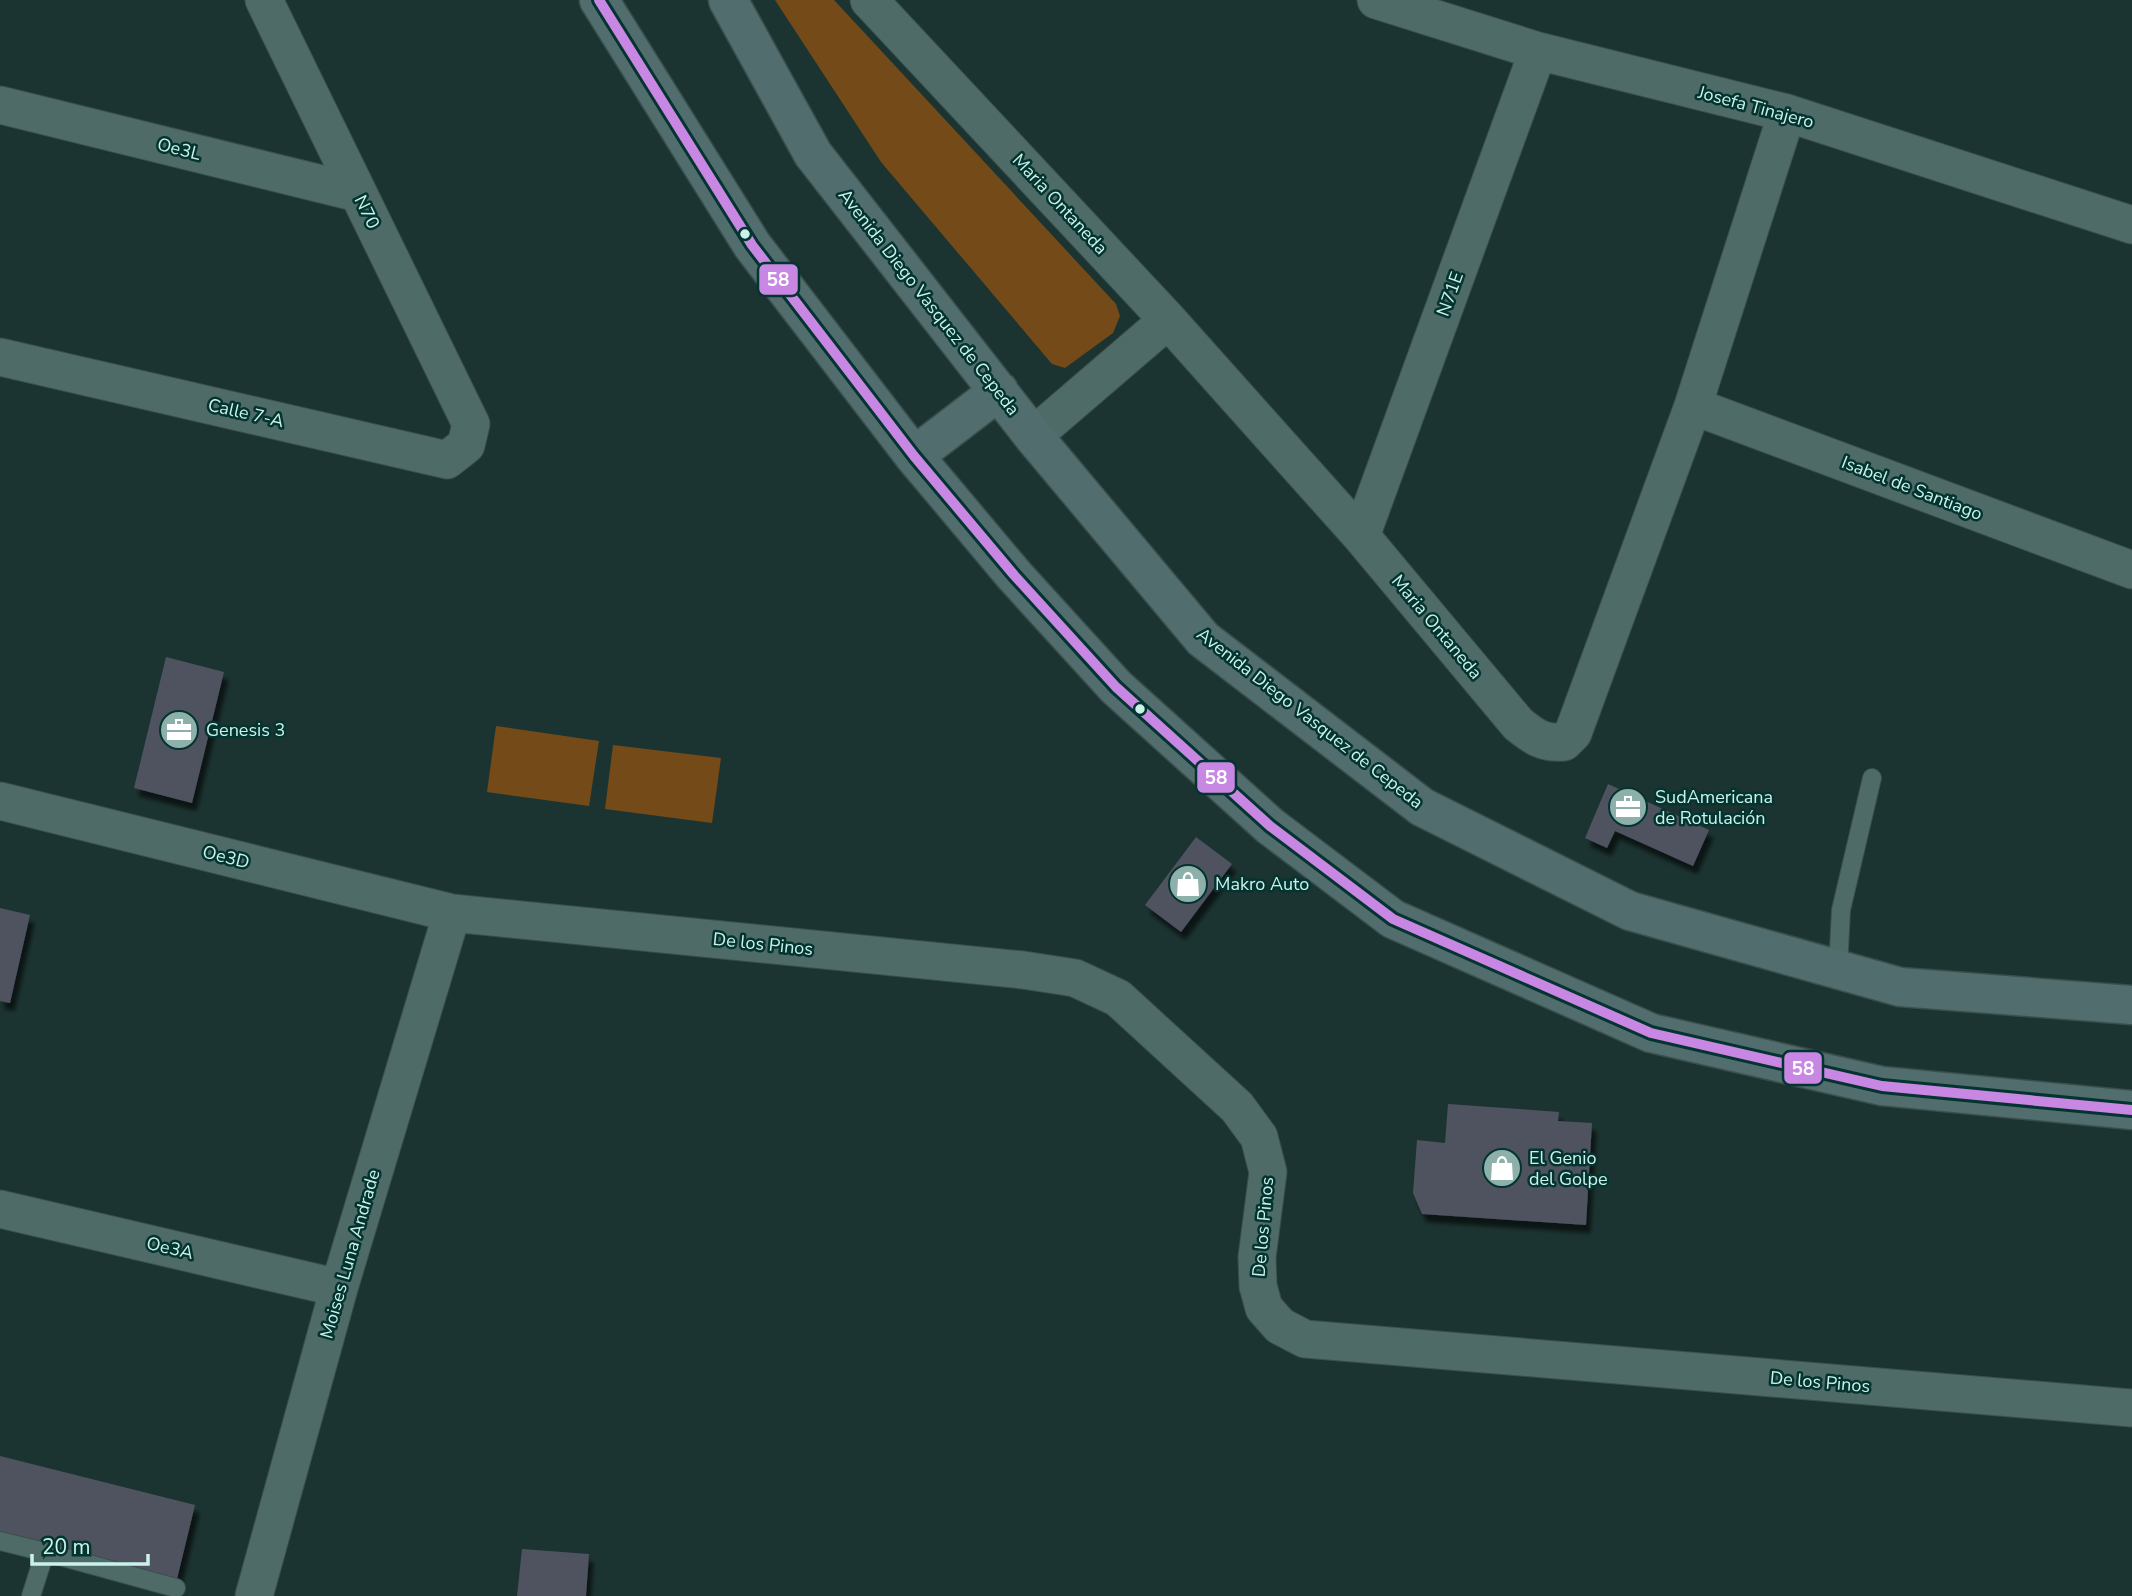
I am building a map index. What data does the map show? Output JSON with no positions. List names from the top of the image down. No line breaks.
{"streets":{"main road":["Avenida Diego Vasquez de Cepeda"],"street":["Josefa Tinajero","Oe3L","Maria Ontaneda","N70","N71E","Calle 7-A","Isabel de Santiago","Oe3D","De los Pinos","Oe3A","Moises Luna Andrade"]},"crossings":[["Josefa Tinajero","Maria Ontaneda"],["Josefa Tinajero","N71E"],["Oe3L","N70"],["Maria Ontaneda","N71E"],["Maria Ontaneda","Isabel de Santiago"],["N70","Calle 7-A"],["Oe3D","De los Pinos"],["Oe3D","Moises Luna Andrade"],["De los Pinos","Moises Luna Andrade"],["Oe3A","Moises Luna Andrade"]],"places":{"office":["Genesis 3","SudAmericana de Rotulación"],"shop":["Makro Auto","El Genio del Golpe"]},"lines":["transit line 58"],"scale_bar":"20 m"}
